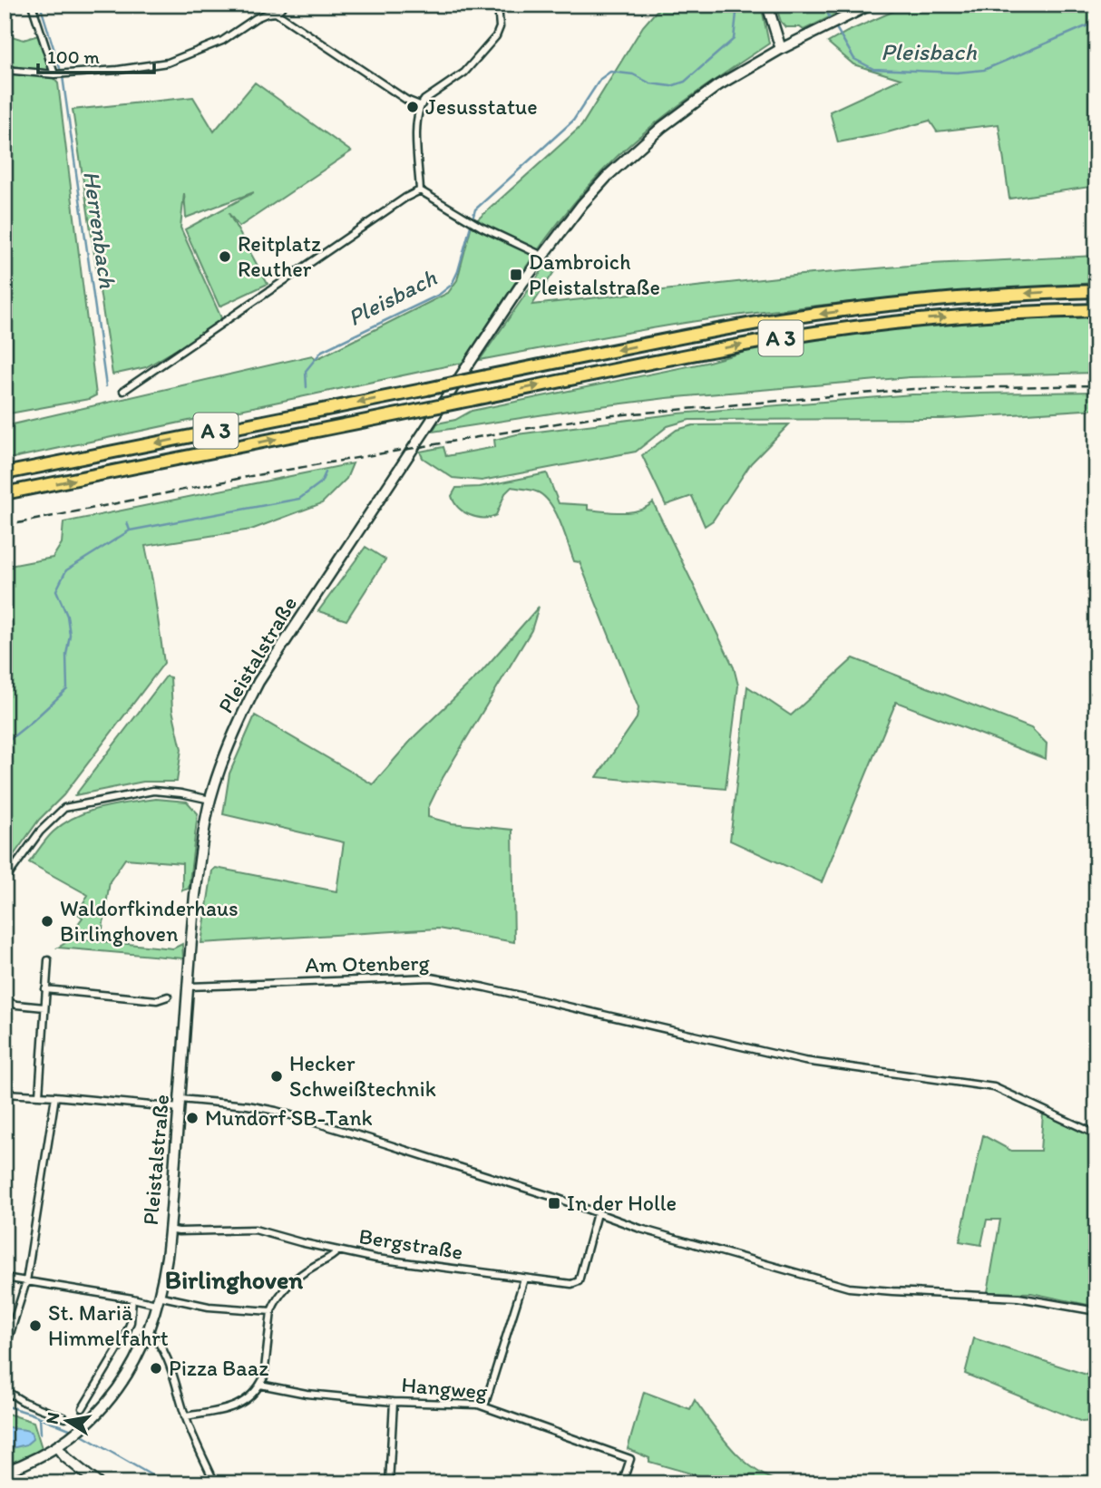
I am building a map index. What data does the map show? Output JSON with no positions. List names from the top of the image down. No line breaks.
{"streets":{"highway":["A 3"],"main road":["Pleistalstraße"],"street":["Am Otenberg","Bergstraße","Hangweg"]},"crossings":[["Pleistalstraße","Am Otenberg"],["Pleistalstraße","Bergstraße"]],"districts":["Birlinghoven"],"water":["Pleisbach","Herrenbach"],"places":{"other":["Jesusstatue","Reitplatz Reuther","Waldorfkinderhaus Birlinghoven","Hecker Schweißtechnik","Mundorf SB-Tank","St. Mariä Himmelfahrt","Pizza Baaz"],"transit":["Dambroich Pleistalstraße","In der Holle"]},"scale_bar":"100 m","north":"left"}
